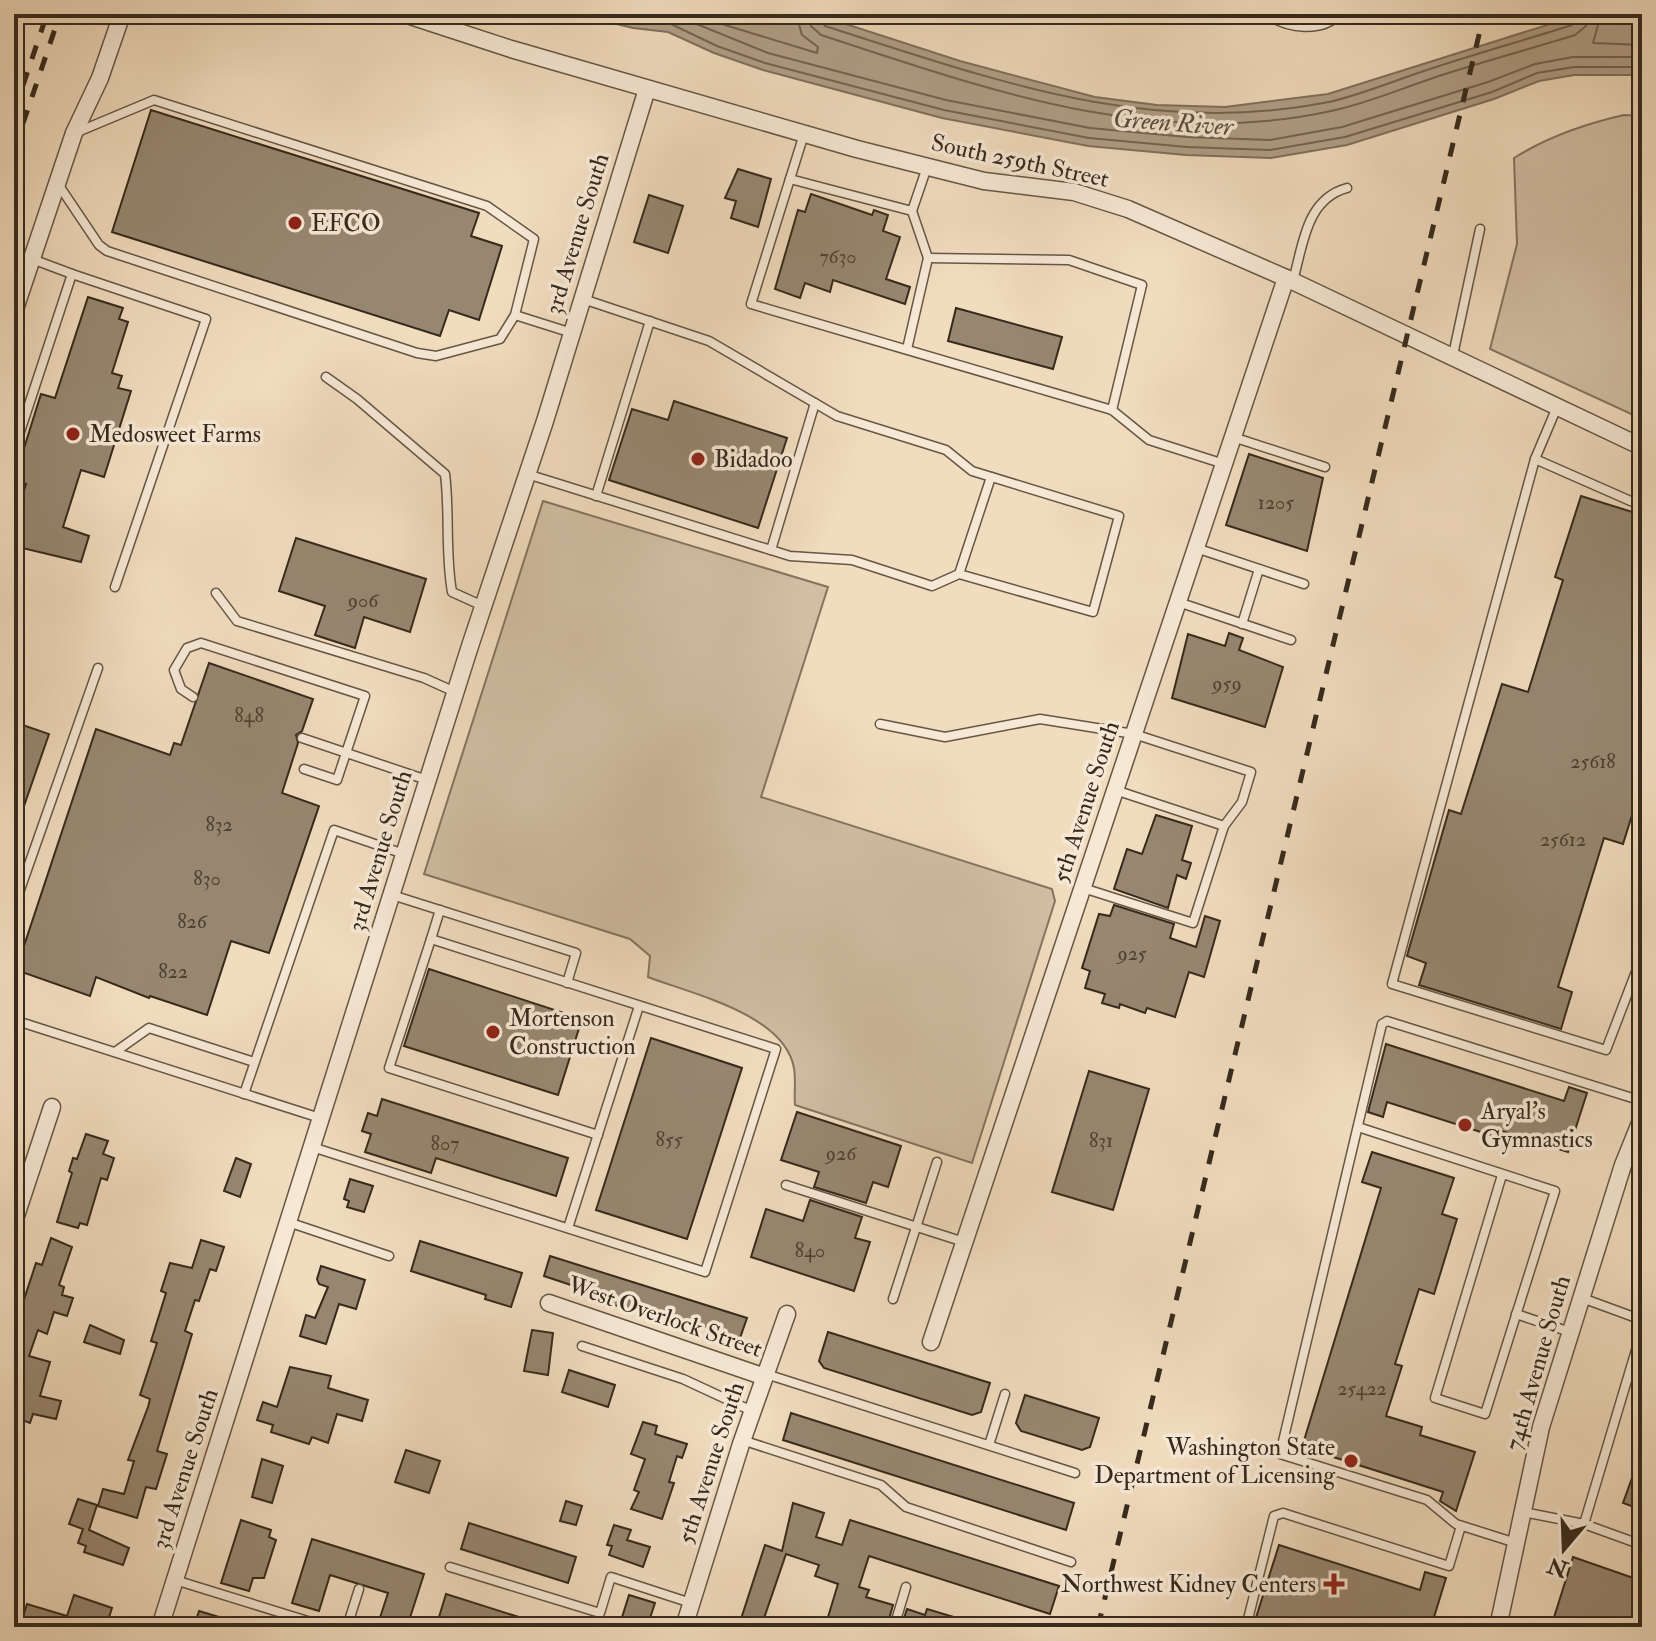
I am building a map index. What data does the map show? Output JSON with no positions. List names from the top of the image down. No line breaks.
{"streets":{"street":["South 259th Street","3rd Avenue South","5th Avenue South","West Overlock Street","74th Avenue South"]},"crossings":[["South 259th Street","3rd Avenue South"],["South 259th Street","5th Avenue South"],["5th Avenue South","West Overlock Street"]],"water":["Green River"],"places":{"other":["EFCO","Medosweet Farms","Bidadoo","Mortenson Construction","Aryal's Gymnastics","Washington State Department of Licensing"],"health":["Northwest Kidney Centers"]},"house_numbers":["7630","1205","906","959","848","25618","832","25612","830","826","925","822","855","831","807","926","840","25422"],"north":"bottom"}
